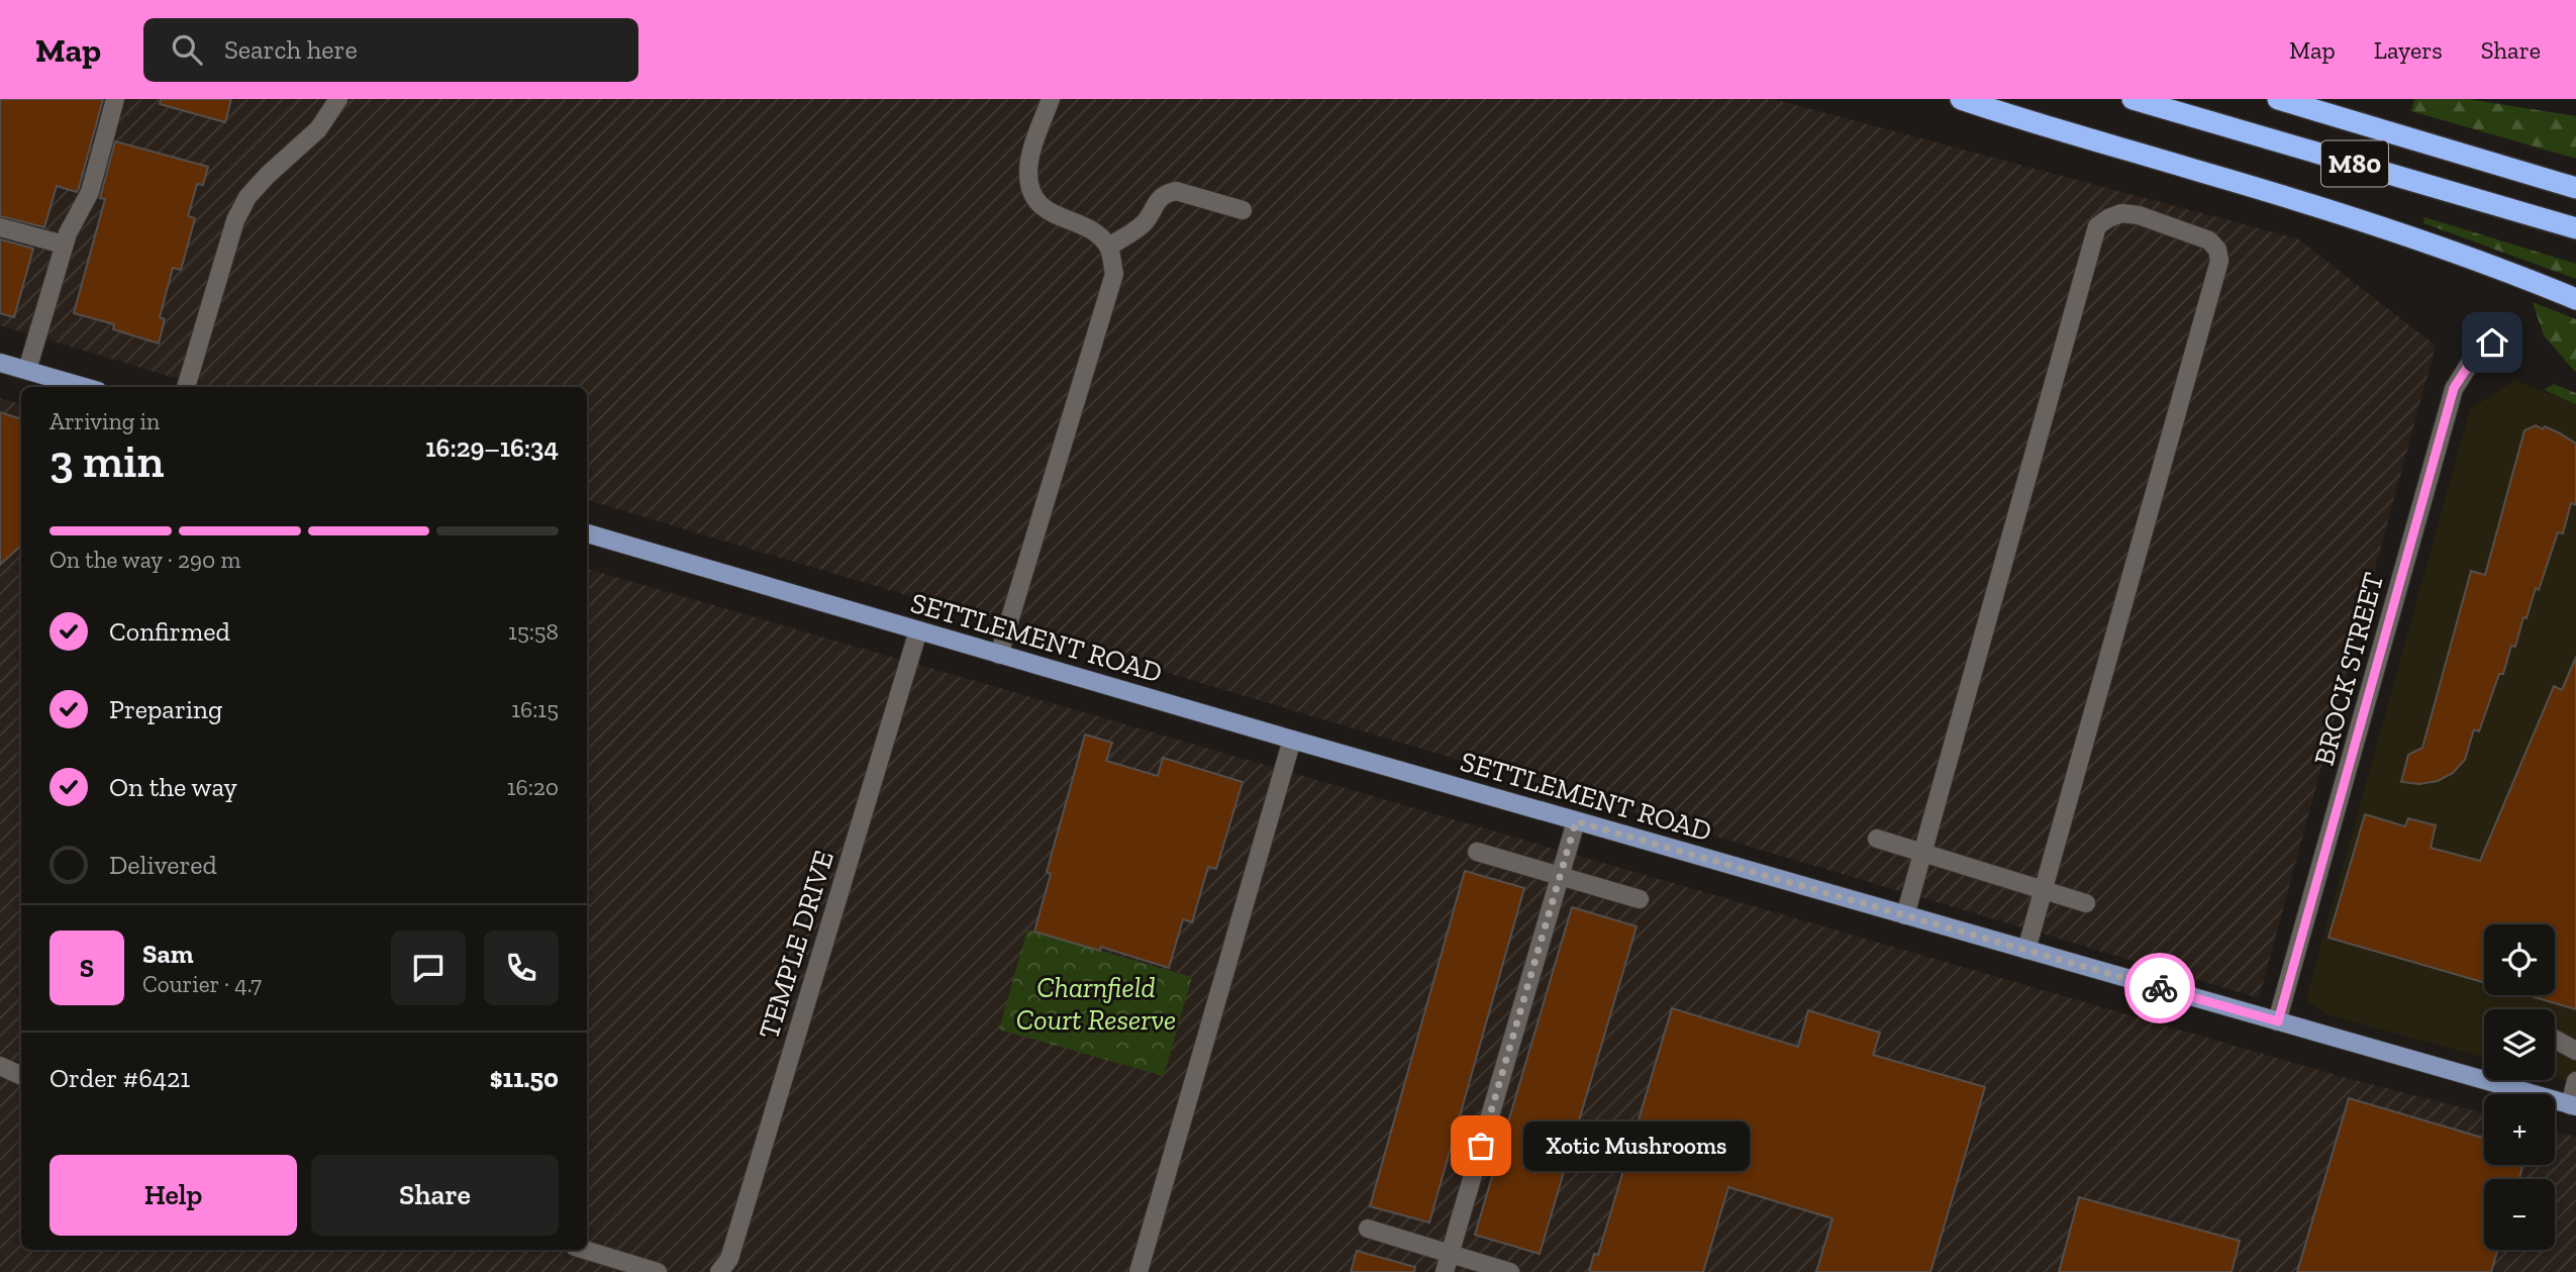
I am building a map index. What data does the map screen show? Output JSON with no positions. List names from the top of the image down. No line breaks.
{"streets":{"highway":["M80"],"main road":["SETTLEMENT ROAD"],"street":["BROCK STREET","TEMPLE DRIVE"]},"crossings":[["SETTLEMENT ROAD","BROCK STREET"],["SETTLEMENT ROAD","TEMPLE DRIVE"]],"parks":["Charnfield Court Reserve"],"places":["Xotic Mushrooms"],"page":{"header":"Map","search":"Search here","nav":["Map","Layers","Share"],"heading":["3 min","Arriving in","16:29–16:34"],"panel":["Sam","Courier · 4.7","Order #6421","$11.50"],"bar":"On the way · 290 m","list":[["Confirmed","15:58"],["Preparing","16:15"],["On the way","16:20"],"Delivered"],"map_buttons":["+","−"],"round":"S","bubble":"Xotic Mushrooms","buttons":["Help","Share"]}}
